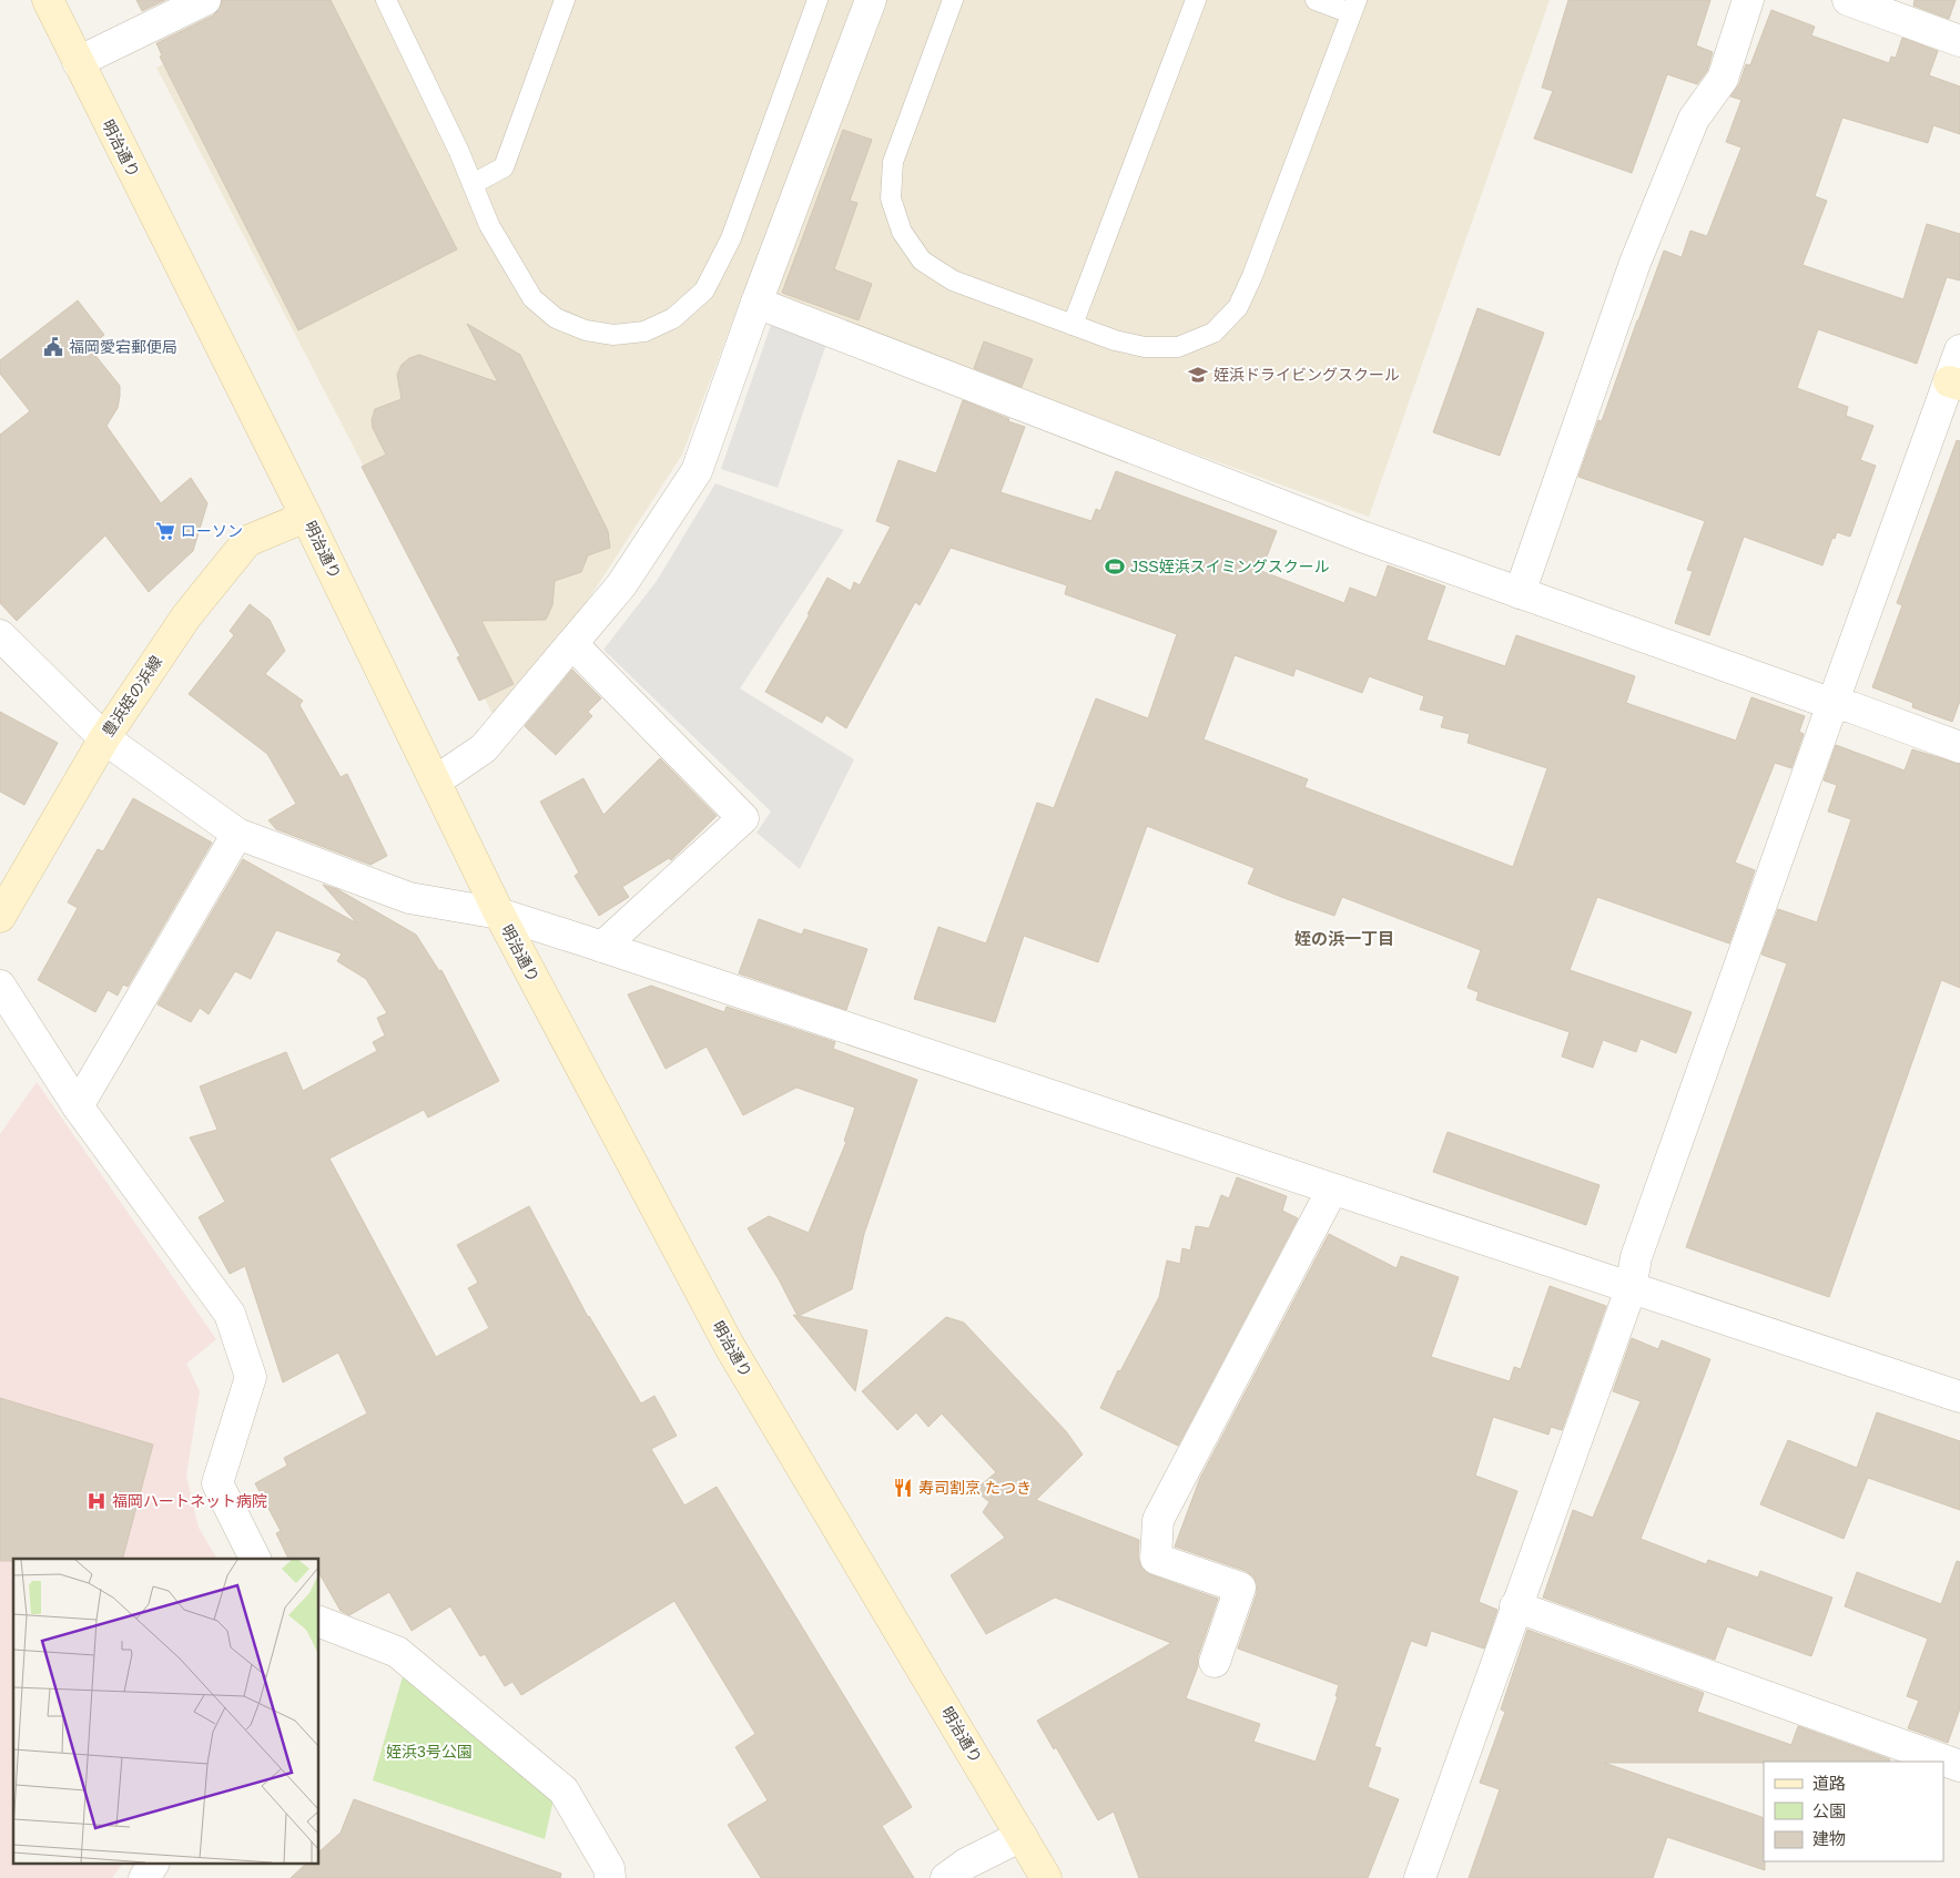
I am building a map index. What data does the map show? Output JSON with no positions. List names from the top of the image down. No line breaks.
{"streets":{"street":["明治通り","豊浜姪の浜線"]},"crossings":[["明治通り","豊浜姪の浜線"]],"districts":["姪の浜一丁目"],"parks":["姪浜3号公園"],"places":{"public building":["福岡愛宕郵便局"],"school or university":["姪浜ドライビングスクール"],"supermarket":["ローソン"],"sports":["JSS姪浜スイミングスクール"],"restaurant":["寿司割烹 たつき"],"hospital":["福岡ハートネット病院"]},"legend":["道路","公園","建物"]}
